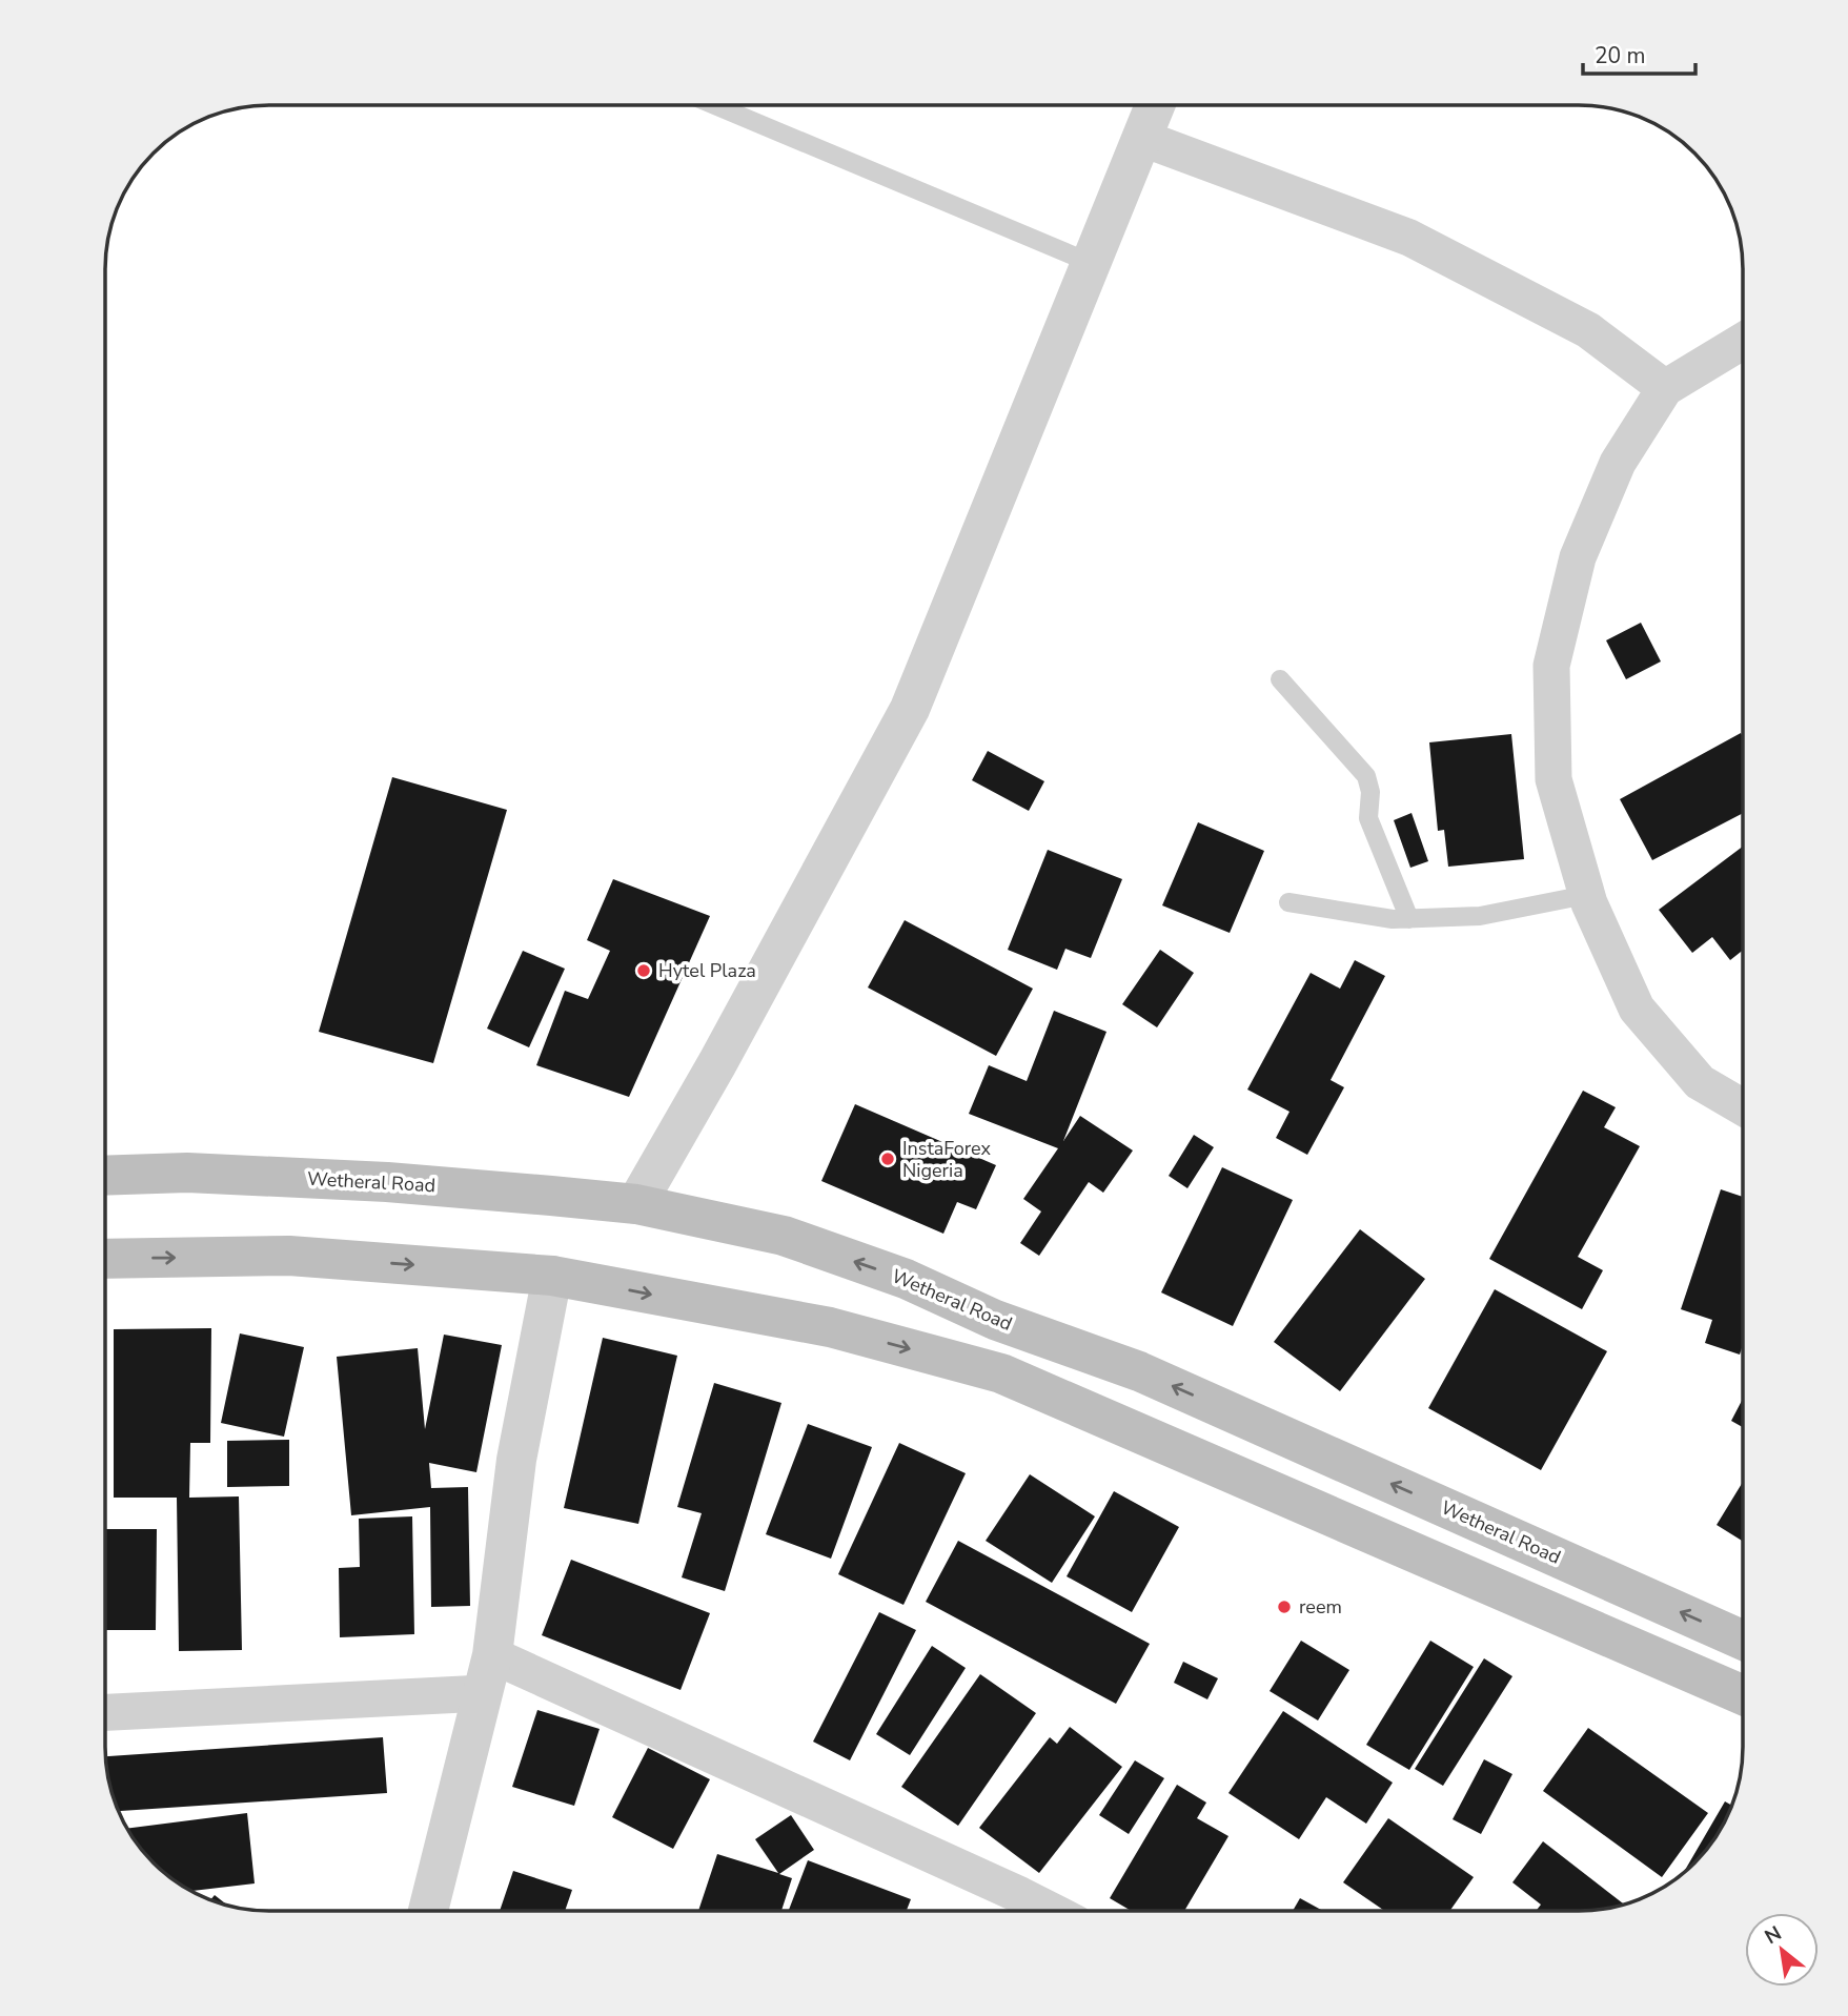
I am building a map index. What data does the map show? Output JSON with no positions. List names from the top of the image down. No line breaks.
{"streets":{"main road":["Wetheral Road"]},"places":["Hytel Plaza","InstaForex Nigeria","reem"],"scale_bar":"20 m","north":"top left"}
